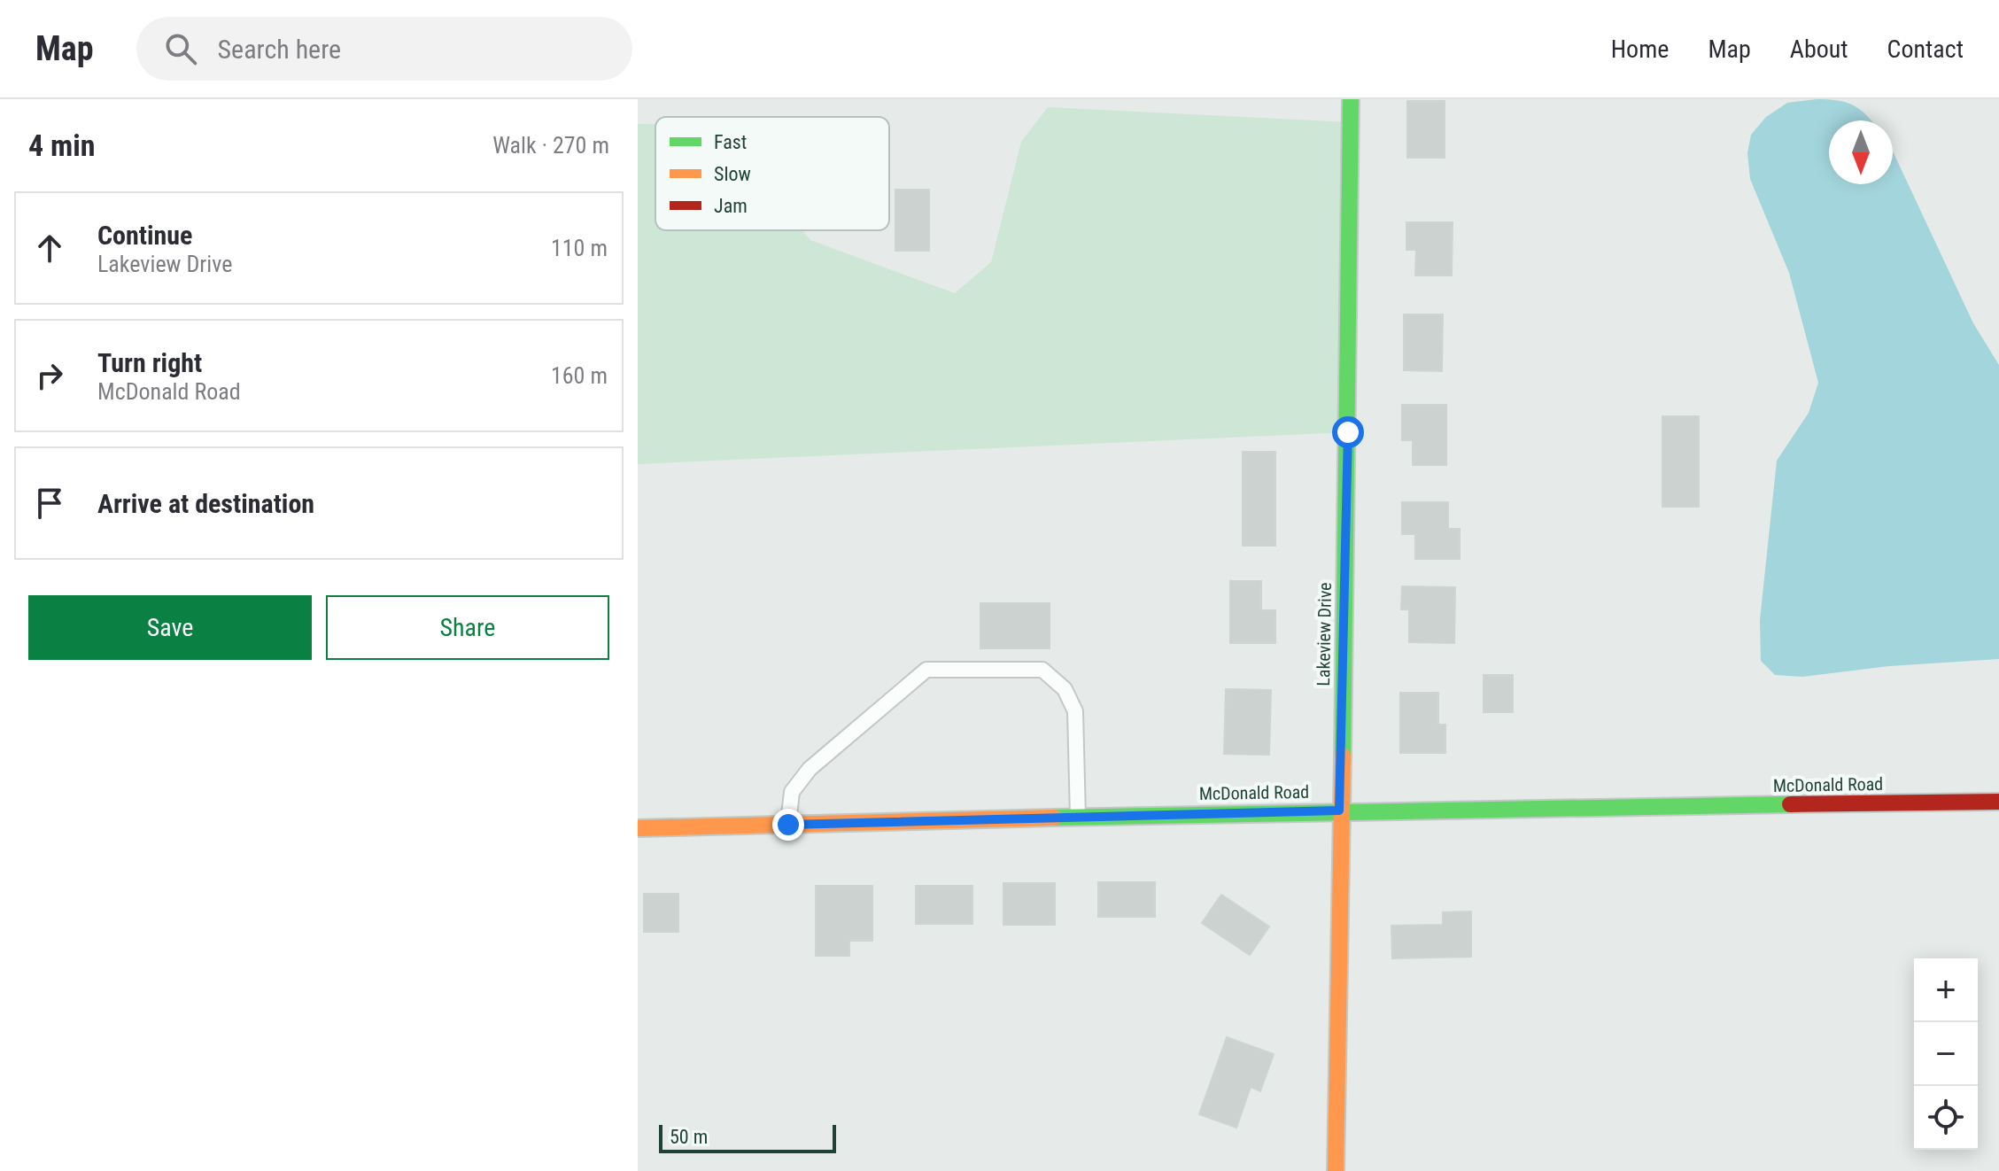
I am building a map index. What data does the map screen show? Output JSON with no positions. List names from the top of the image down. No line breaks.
{"streets":{"street":["Lakeview Drive","McDonald Road"]},"crossings":[["Lakeview Drive","McDonald Road"]],"legend":["Fast","Slow","Jam"],"scale_bar":"50 m","north":"bottom","page":{"header":"Map","search":"Search here","nav":["Home","Map","About","Contact"],"heading":["4 min","Walk · 270 m"],"list":[["Continue","Lakeview Drive","110 m"],["Turn right","McDonald Road","160 m"],"Arrive at destination"],"buttons":["Save","Share"],"map_buttons":["+","−"],"scale":"50 m"}}
